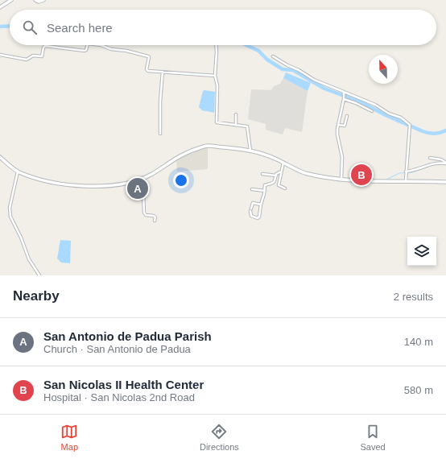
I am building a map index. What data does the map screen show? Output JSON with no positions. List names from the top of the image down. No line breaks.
{"north":"top","page":{"search":"Search here","pins":["B","A"],"heading":["Nearby","2 results"],"list":[{"mark":"A","name":"San Antonio de Padua Parish","note":"Church · San Antonio de Padua","value":"140 m"},{"mark":"B","name":"San Nicolas II Health Center","note":"Hospital · San Nicolas 2nd Road","value":"580 m"}],"nav":["Map","Directions","Saved"]}}
